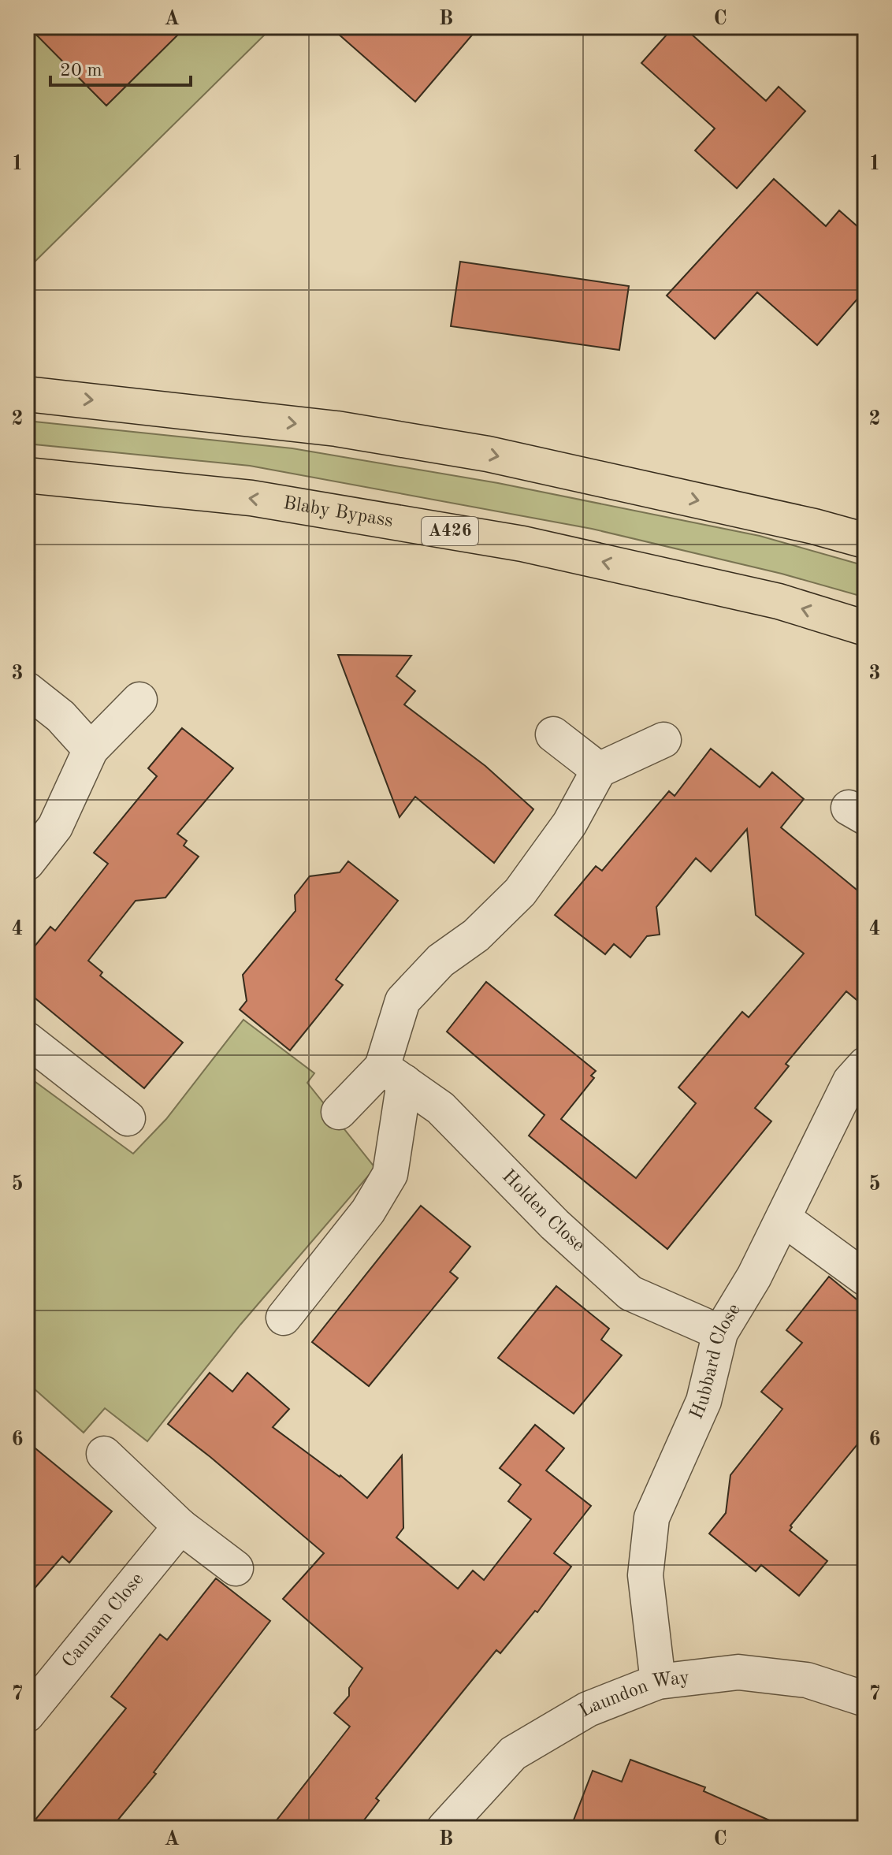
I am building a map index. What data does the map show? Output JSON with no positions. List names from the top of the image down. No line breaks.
{"streets":{"main road":["Blaby Bypass","A426"],"street":["Holden Close","Hubbard Close","Cannam Close","Laundon Way"]},"crossings":[["Holden Close","Hubbard Close"],["Hubbard Close","Laundon Way"]],"scale_bar":"20 m","grid":{"columns":["A","B","C"],"rows":["1","2","3","4","5","6","7"]}}
